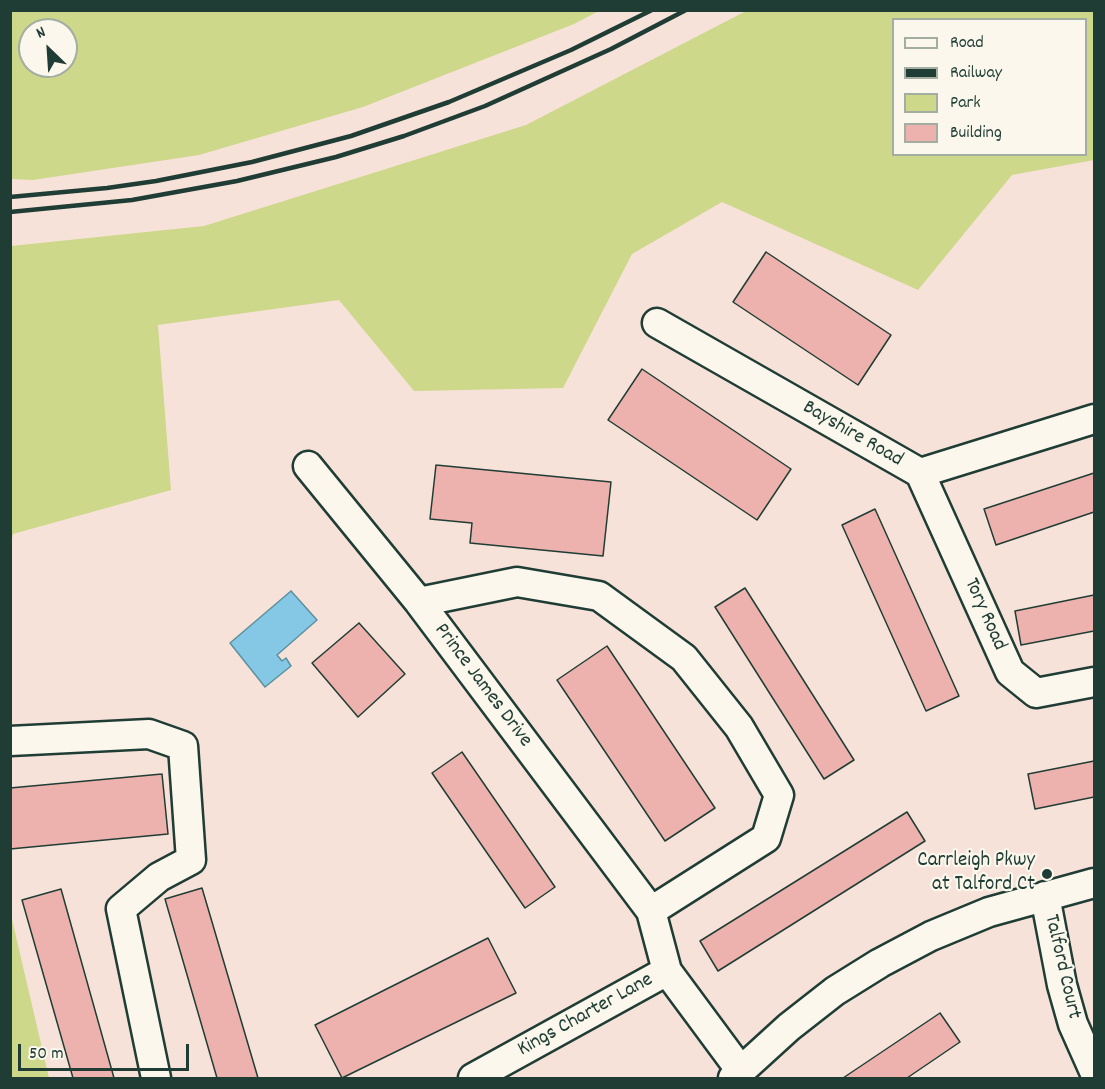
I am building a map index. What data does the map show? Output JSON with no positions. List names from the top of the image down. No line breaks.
{"streets":{"street":["Bayshire Road","Tory Road","Prince James Drive","Talford Court","Kings Charter Lane"]},"crossings":[["Bayshire Road","Tory Road"]],"places":["Carrleigh Pkwy at Talford Ct"],"legend":["Road","Railway","Park","Building"],"scale_bar":"50 m","north":"top left"}
